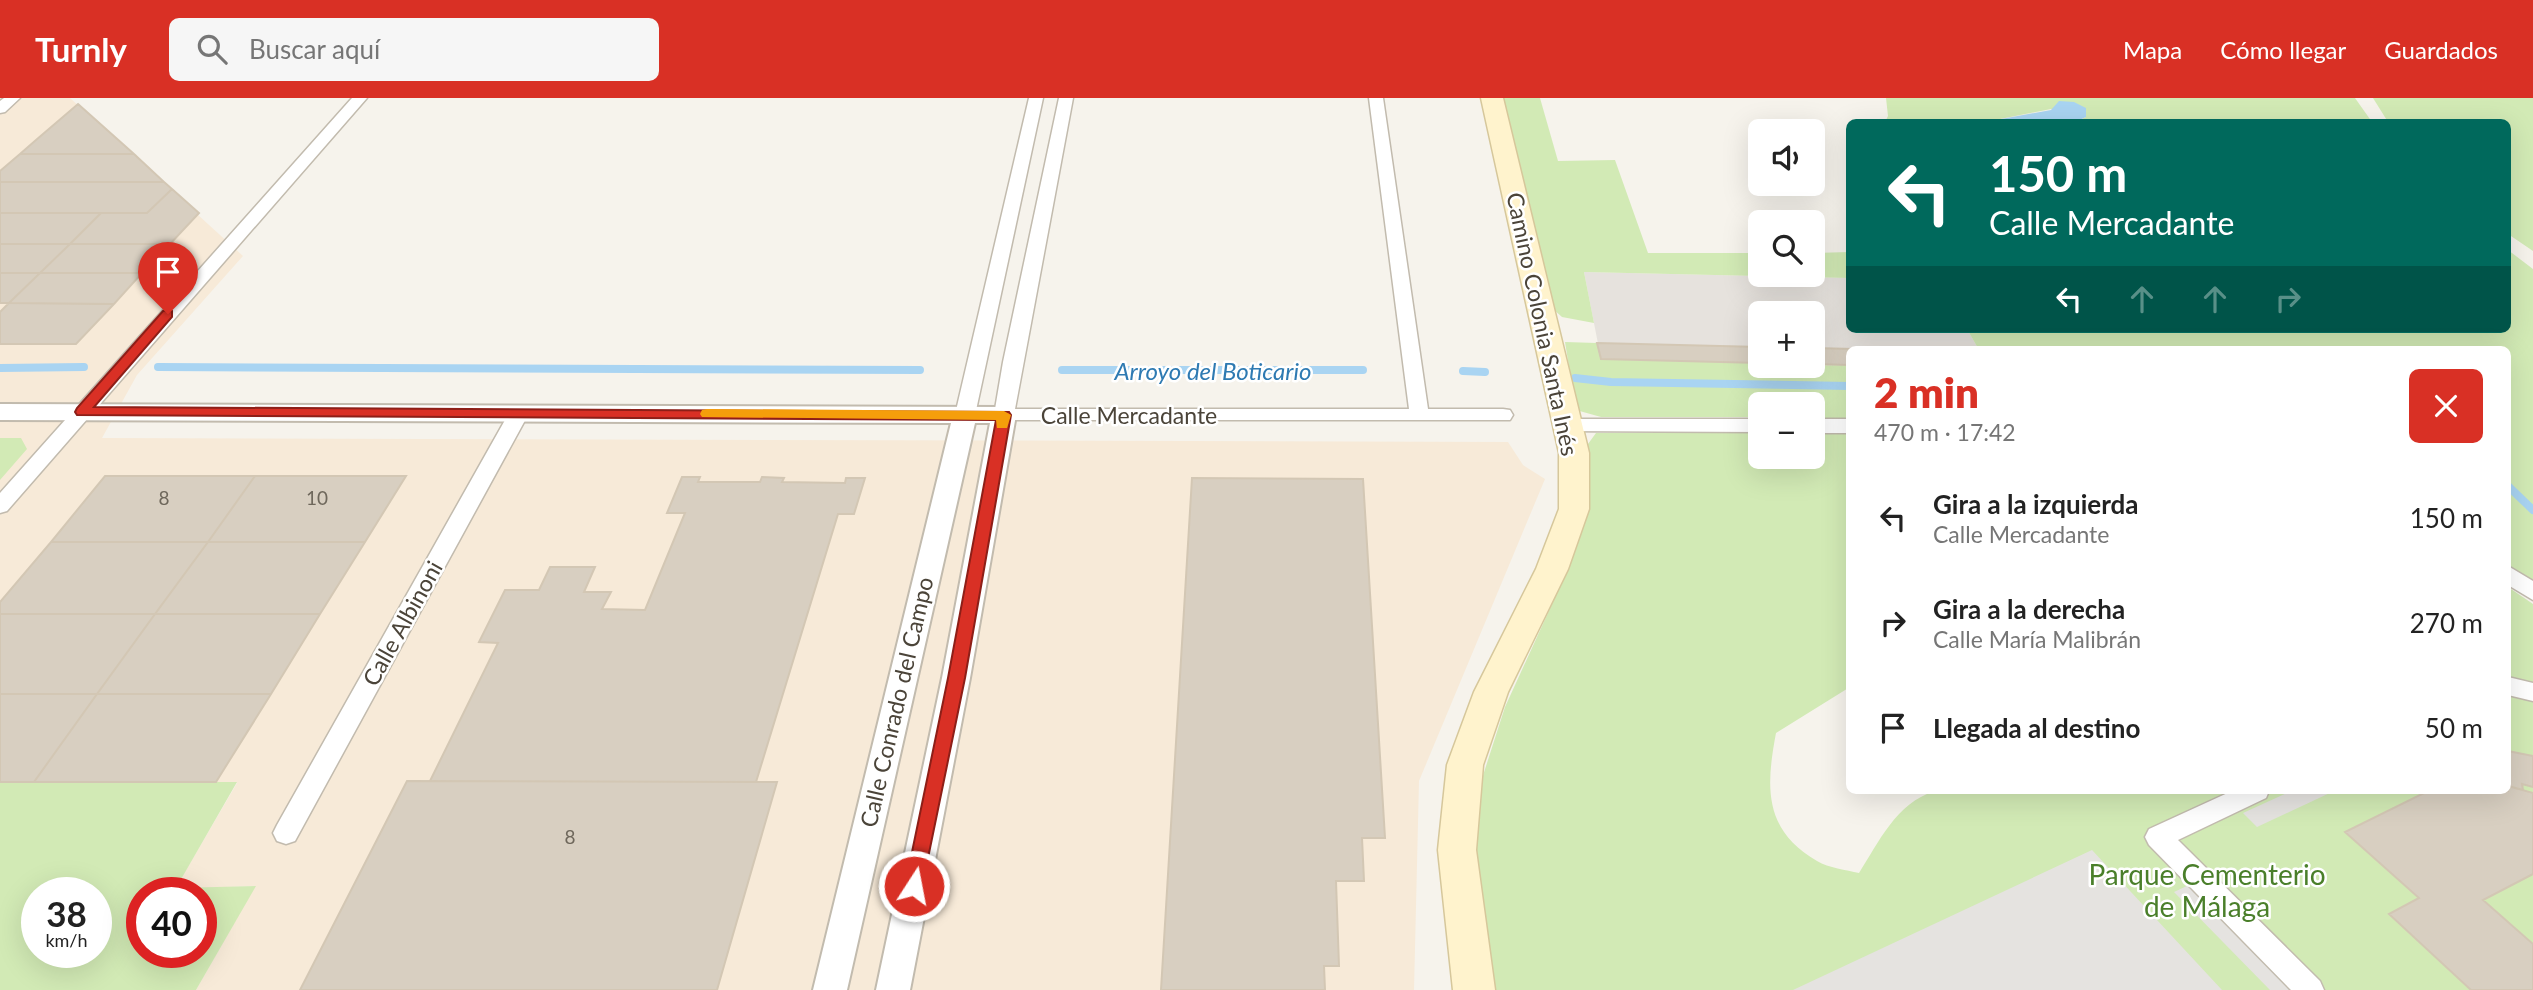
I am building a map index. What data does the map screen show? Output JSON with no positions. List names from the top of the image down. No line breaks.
{"streets":{"main road":["Camino Colonia Santa Inés"],"street":["Calle Mercadante","Calle Albinoni","Calle Conrado del Campo"]},"crossings":[["Calle Mercadante","Calle Albinoni"],["Calle Mercadante","Calle Conrado del Campo"]],"water":["Arroyo del Boticario"],"parks":["Parque Cementerio de Málaga"],"house_numbers":["8","10","8"],"page":{"header":"Turnly","search":"Buscar aquí","nav":["Mapa","Cómo llegar","Guardados"],"map_buttons":["+","−"],"turn":["150 m","Calle Mercadante"],"heading":["2 min","470 m · 17:42"],"list":[{"name":"Gira a la izquierda","note":"Calle Mercadante","value":"150 m"},{"name":"Gira a la derecha","note":"Calle María Malibrán","value":"270 m"},{"name":"Llegada al destino","value":"50 m"}],"speed":"38 km/h","limit":"40"}}
